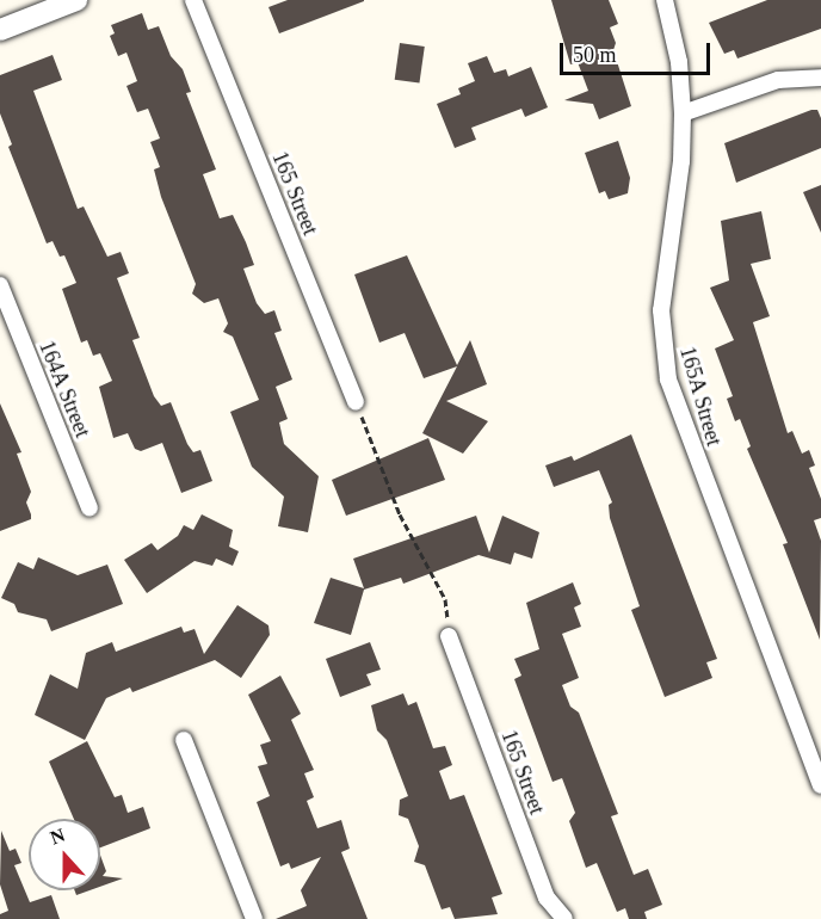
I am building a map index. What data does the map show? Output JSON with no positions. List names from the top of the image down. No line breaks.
{"streets":{"street":["165 Street","164A Street","165A Street"]},"scale_bar":"50 m","north":"top"}
